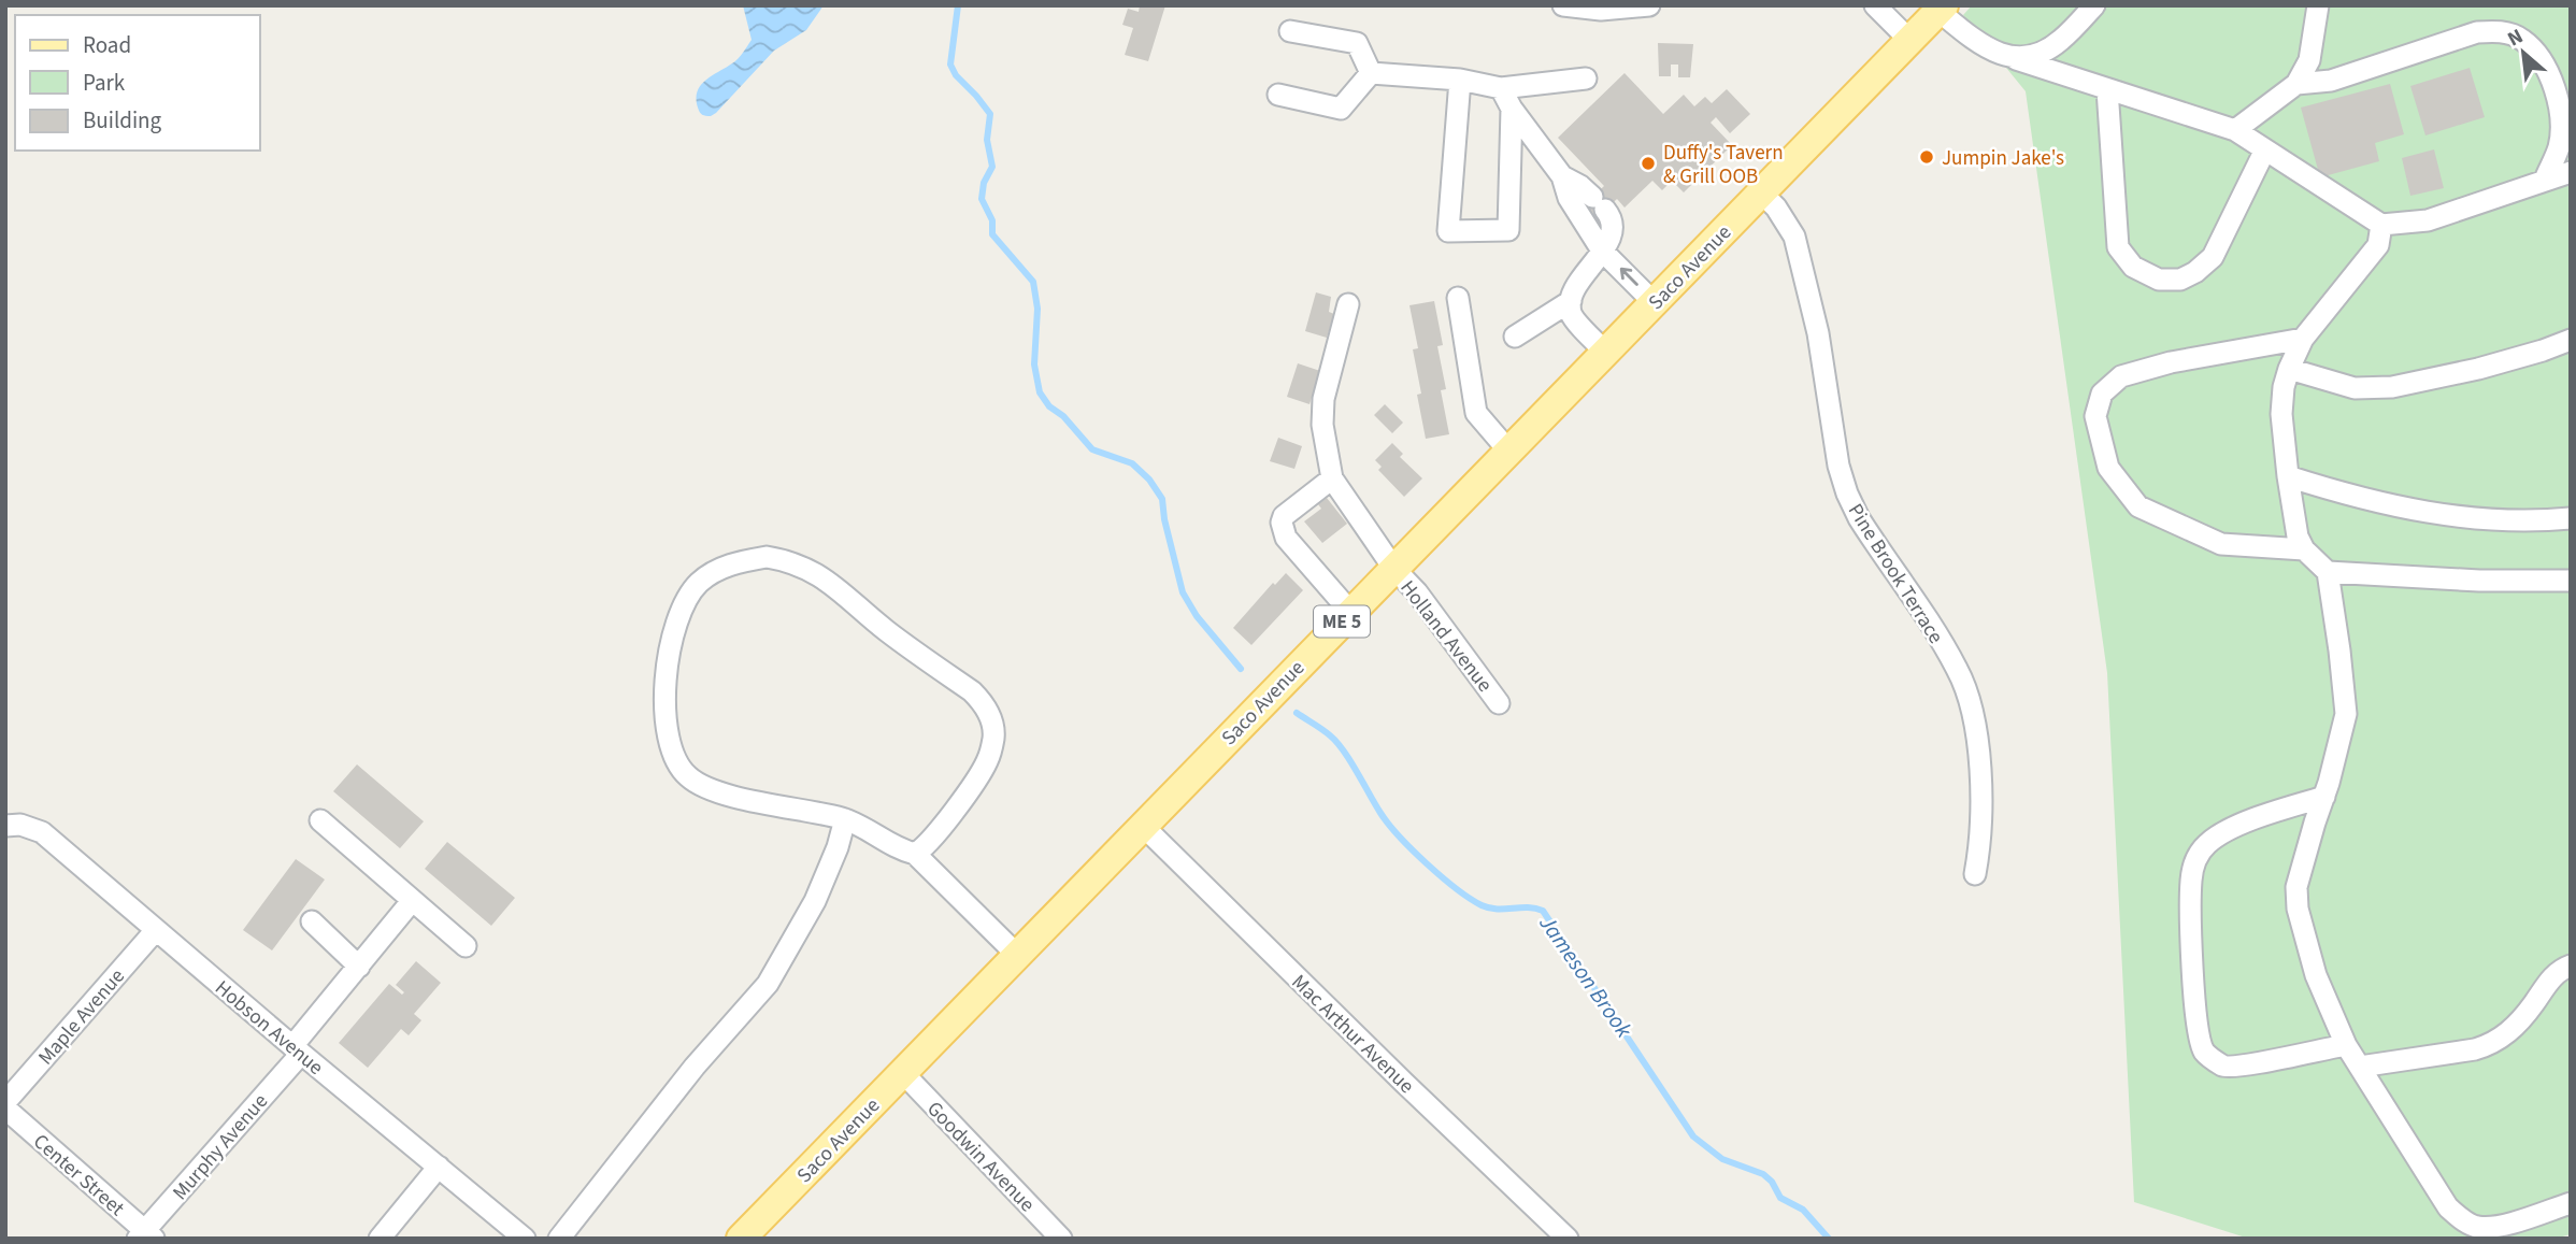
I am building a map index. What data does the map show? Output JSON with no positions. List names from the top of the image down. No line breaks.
{"streets":{"main road":["Saco Avenue","ME 5"],"street":["Pine Brook Terrace","Holland Avenue","Maple Avenue","Hobson Avenue","Mac Arthur Avenue","Murphy Avenue","Goodwin Avenue","Center Street"]},"crossings":[["Saco Avenue","Pine Brook Terrace"],["Saco Avenue","Holland Avenue"],["Saco Avenue","Mac Arthur Avenue"],["Saco Avenue","Goodwin Avenue"],["Maple Avenue","Hobson Avenue"],["Hobson Avenue","Murphy Avenue"],["Murphy Avenue","Center Street"]],"water":["Jameson Brook"],"places":["Jumpin Jake's","Duffy's Tavern & Grill OOB"],"legend":["Road","Park","Building"],"north":"top left"}
